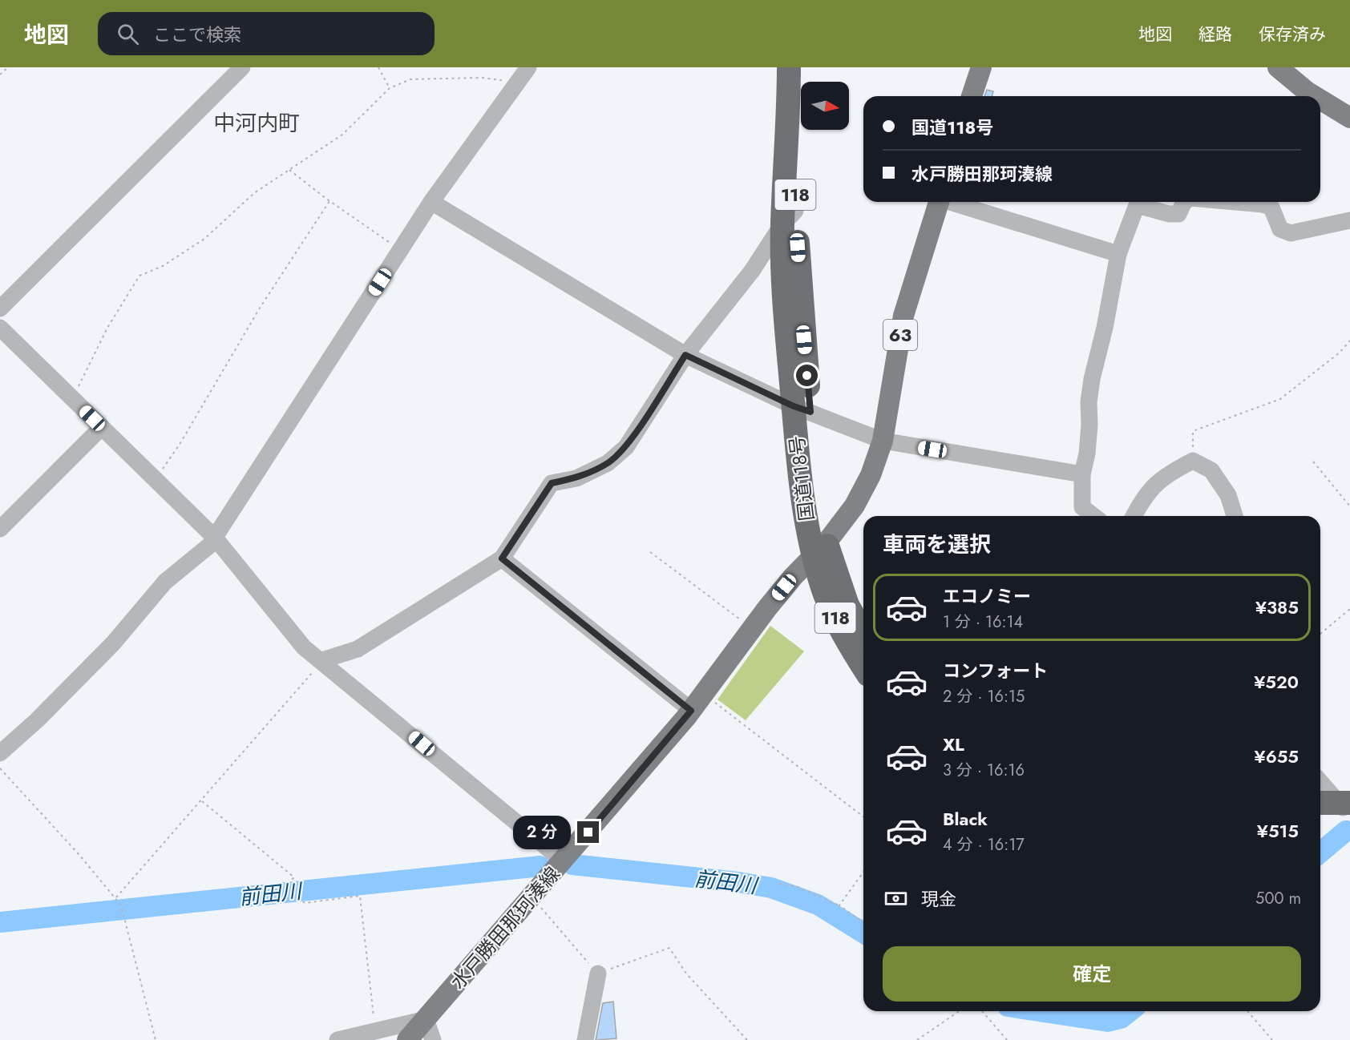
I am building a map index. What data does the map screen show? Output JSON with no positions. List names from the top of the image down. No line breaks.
{"streets":{"highway":["118","国道118号"],"main road":["63","水戸勝田那珂湊線"]},"crossings":[["国道118号","水戸勝田那珂湊線"]],"districts":["中河内町"],"water":["前田川"],"north":"right","page":{"header":"地図","search":"ここで検索","nav":["地図","経路","保存済み"],"banner":["国道118号","水戸勝田那珂湊線"],"heading":"車両を選択","list":[{"name":"エコノミー","note":"1 分 · 16:14","value":"¥385"},{"name":"コンフォート","note":"2 分 · 16:15","value":"¥520"},{"name":"XL","note":"3 分 · 16:16","value":"¥655"},{"name":"Black","note":"4 分 · 16:17","value":"¥515"}],"bubble":"2 分","pay":["現金","500 m"],"buttons":"確定"}}
